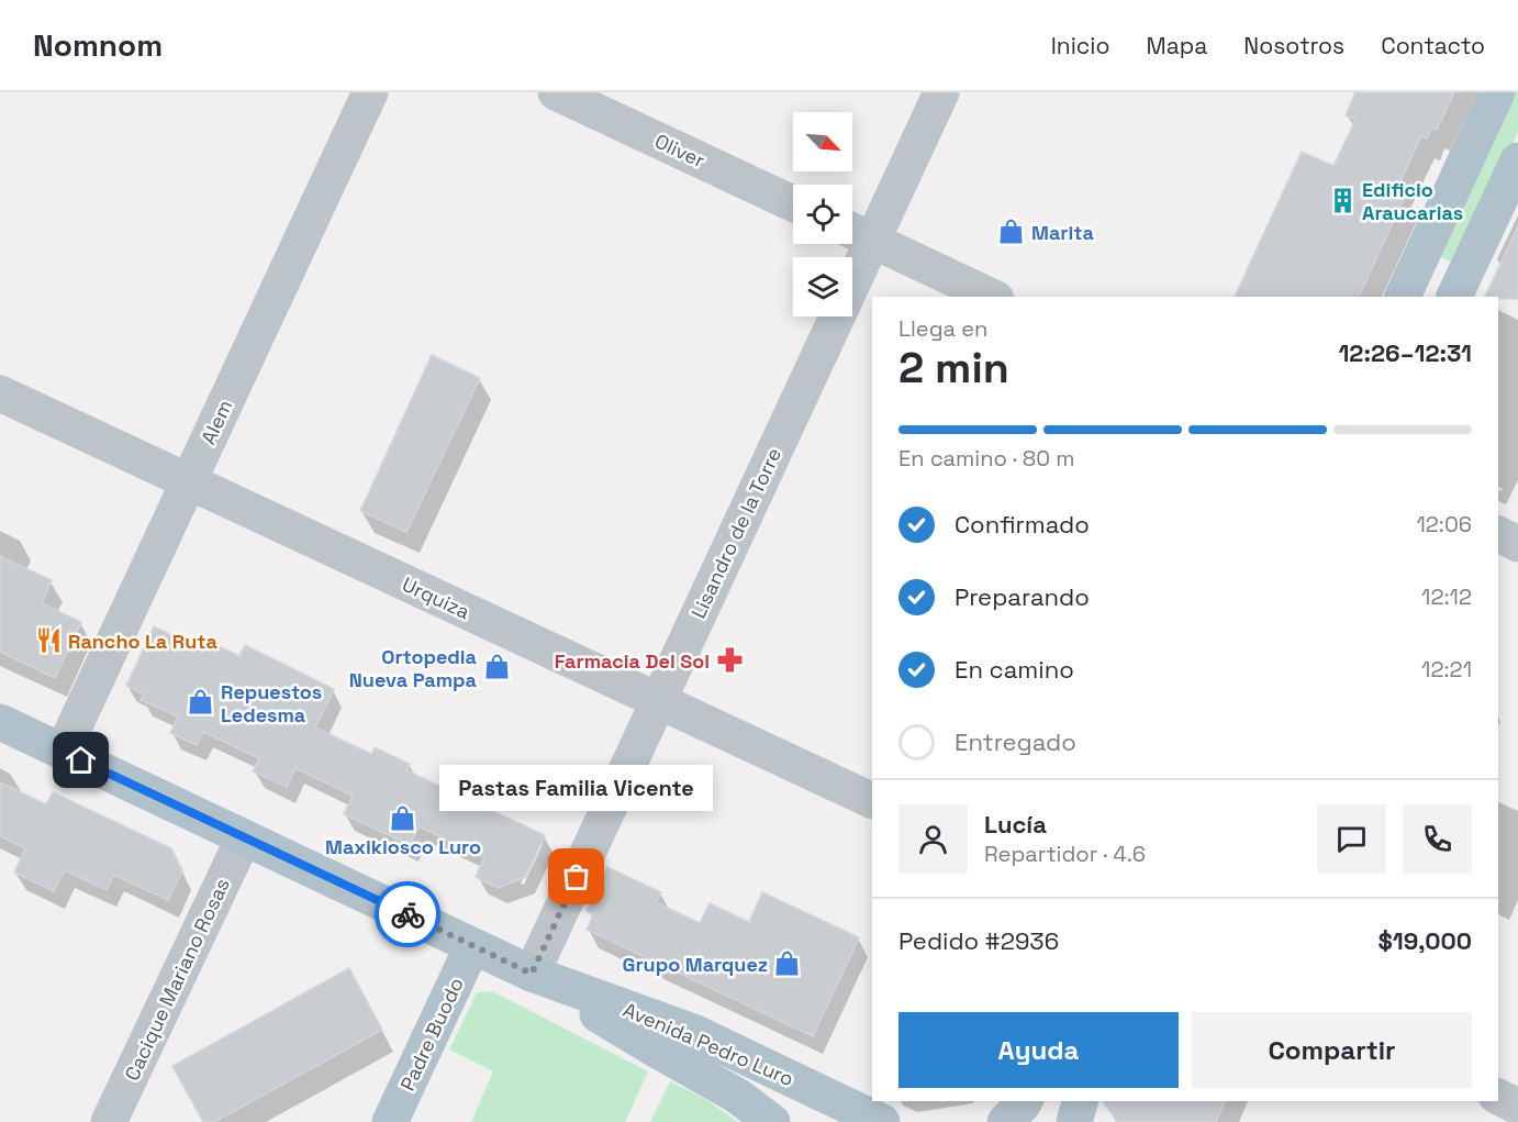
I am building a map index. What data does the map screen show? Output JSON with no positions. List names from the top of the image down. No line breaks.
{"streets":{"main road":["Padre Buodo","Avenida Pedro Luro"],"street":["Oliver","Alem","Lisandro de la Torre","Urquiza","Cacique Mariano Rosas"]},"crossings":[["Alem","Urquiza"],["Alem","Avenida Pedro Luro"],["Lisandro de la Torre","Urquiza"],["Lisandro de la Torre","Avenida Pedro Luro"],["Cacique Mariano Rosas","Avenida Pedro Luro"],["Padre Buodo","Avenida Pedro Luro"]],"places":{"building":["Edificio Araucarias"],"shop":["Marita","Ortopedia Nueva Pampa","Repuestos Ledesma","Maxikiosco Luro","Grupo Marquez"],"restaurant":["Rancho La Ruta"],"pharmacy":["Farmacia Del Sol"],"other":["Pastas Familia Vicente"]},"north":"bottom right","page":{"header":"Nomnom","nav":["Inicio","Mapa","Nosotros","Contacto"],"heading":["2 min","Llega en","12:26–12:31"],"panel":["Lucía","Repartidor · 4.6","Pedido #2936","$19,000"],"bar":"En camino · 80 m","list":[["Confirmado","12:06"],["Preparando","12:12"],["En camino","12:21"],"Entregado"],"bubble":"Pastas Familia Vicente","buttons":["Ayuda","Compartir"]}}
